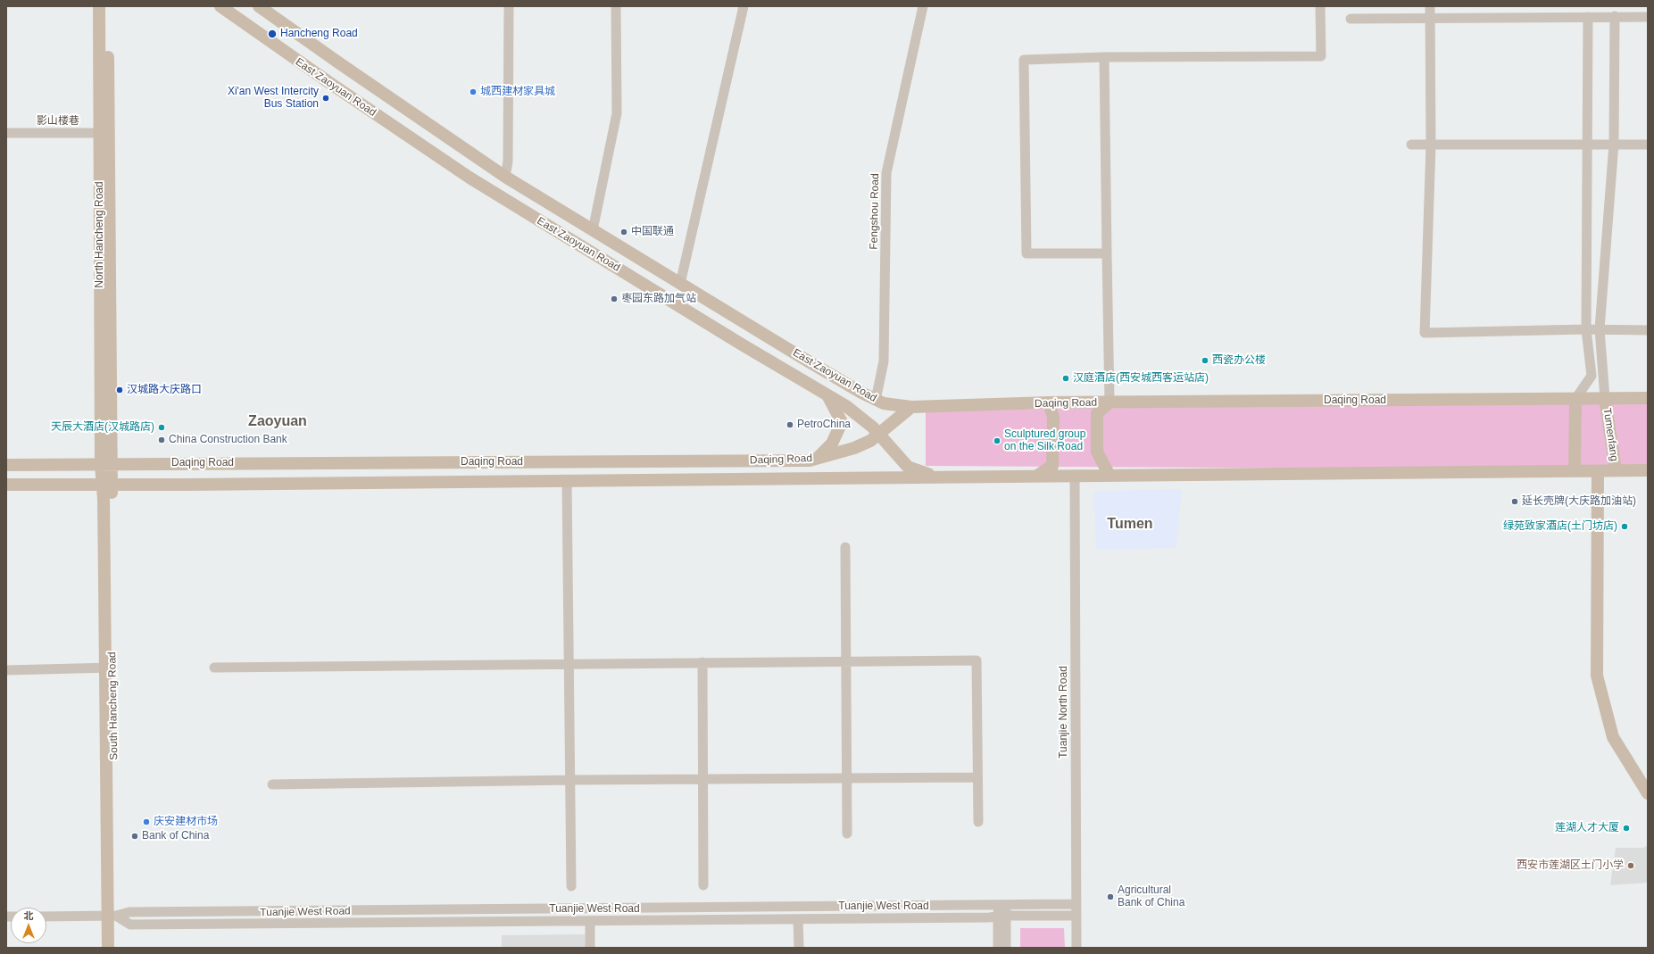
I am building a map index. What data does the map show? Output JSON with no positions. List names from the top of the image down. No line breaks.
{"streets":{"main road":["East Zaoyuan Road","North Hancheng Road","Daqing Road","Tumenfang","South Hancheng Road"],"street":["影山楼巷","Fengshou Road","Tuanjie North Road","Tuanjie West Road"]},"crossings":[["East Zaoyuan Road","Fengshou Road"],["East Zaoyuan Road","Daqing Road"],["影山楼巷","North Hancheng Road"],["North Hancheng Road","Daqing Road"],["North Hancheng Road","South Hancheng Road"],["Daqing Road","Tumenfang"],["Daqing Road","South Hancheng Road"],["Daqing Road","Tuanjie North Road"],["South Hancheng Road","Tuanjie West Road"],["Tuanjie North Road","Tuanjie West Road"]],"districts":["Zaoyuan","Tumen"],"places":["Hancheng Road","城西建材家具城","Xi'an West Intercity Bus Station","中国联通","枣园东路加气站","西瓷办公楼","汉庭酒店(西安城西客运站店)","汉城路大庆路口","PetroChina","天辰大酒店(汉城路店)","China Construction Bank","Sculptured group on the Silk Road","延长壳牌(大庆路加油站)","绿苑致家酒店(土门坊店)","庆安建材市场","莲湖人才大厦","Bank of China","西安市莲湖区土门小学","Agricultural Bank of China"],"north":"top"}
